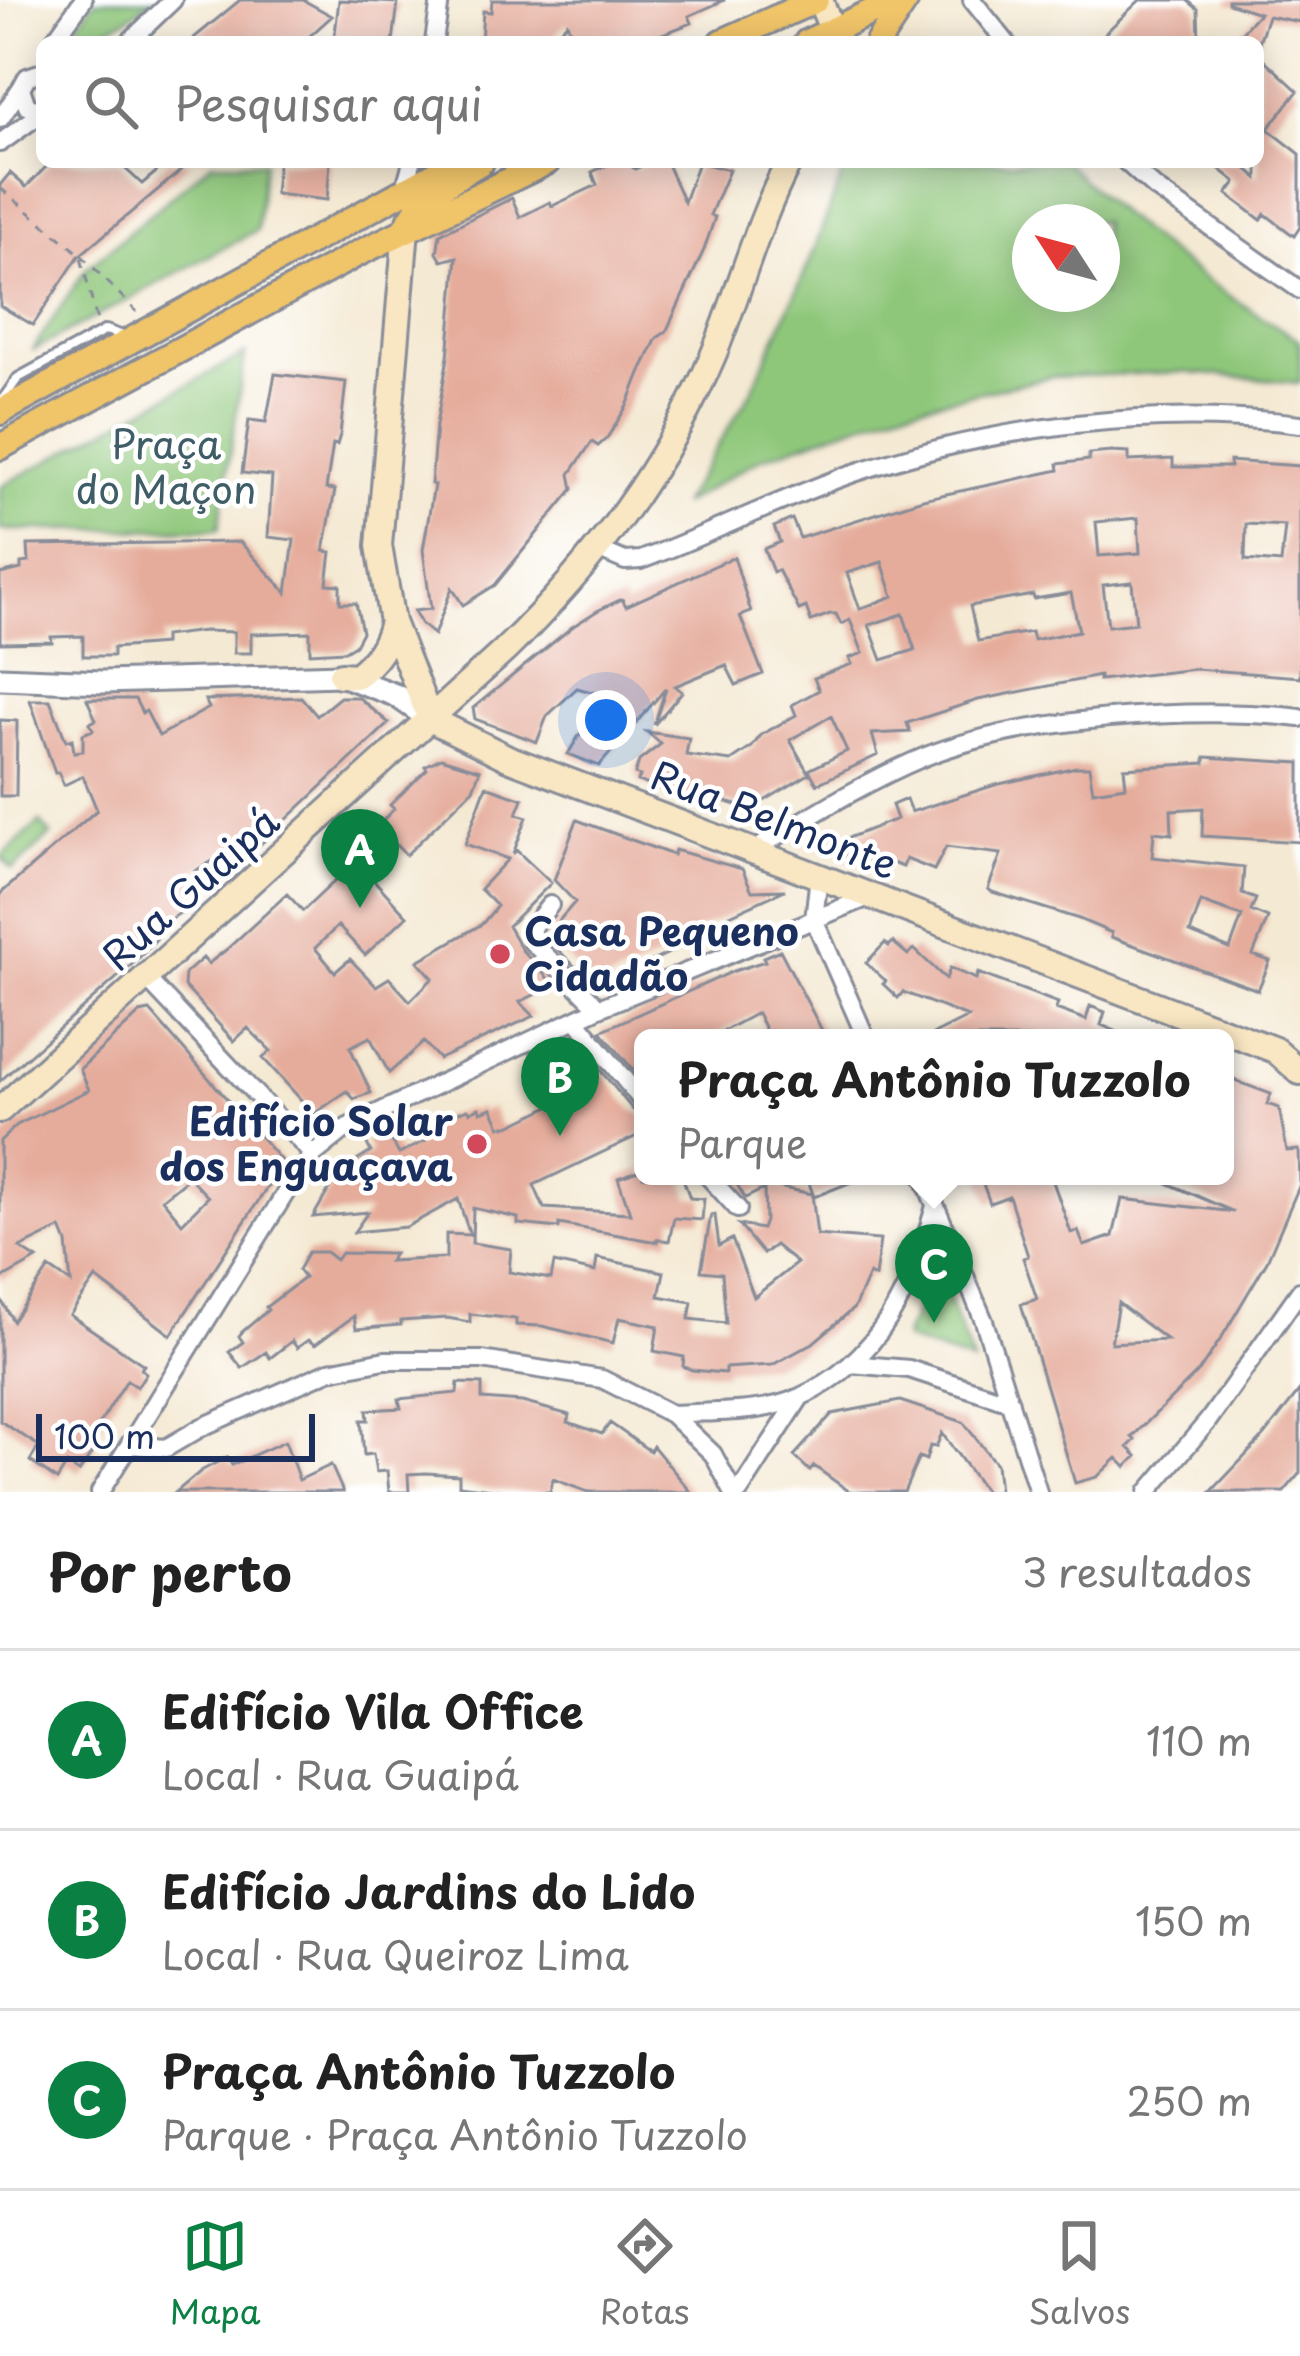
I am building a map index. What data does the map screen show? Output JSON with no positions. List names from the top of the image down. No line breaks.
{"streets":{"main road":["Rua Belmonte","Rua Guaipá"]},"crossings":[["Rua Belmonte","Rua Guaipá"]],"parks":["Praça do Maçon"],"places":["Casa Pequeno Cidadão","Edifício Solar dos Enguaçava"],"scale_bar":"100 m","north":"top left","page":{"search":"Pesquisar aqui","pins":["A","B","C"],"popup":["Praça Antônio Tuzzolo","Parque"],"scale":"100 m","heading":["Por perto","3 resultados"],"list":[{"mark":"A","name":"Edifício Vila Office","note":"Local · Rua Guaipá","value":"110 m"},{"mark":"B","name":"Edifício Jardins do Lido","note":"Local · Rua Queiroz Lima","value":"150 m"},{"mark":"C","name":"Praça Antônio Tuzzolo","note":"Parque · Praça Antônio Tuzzolo","value":"250 m"}],"nav":["Mapa","Rotas","Salvos"]}}
